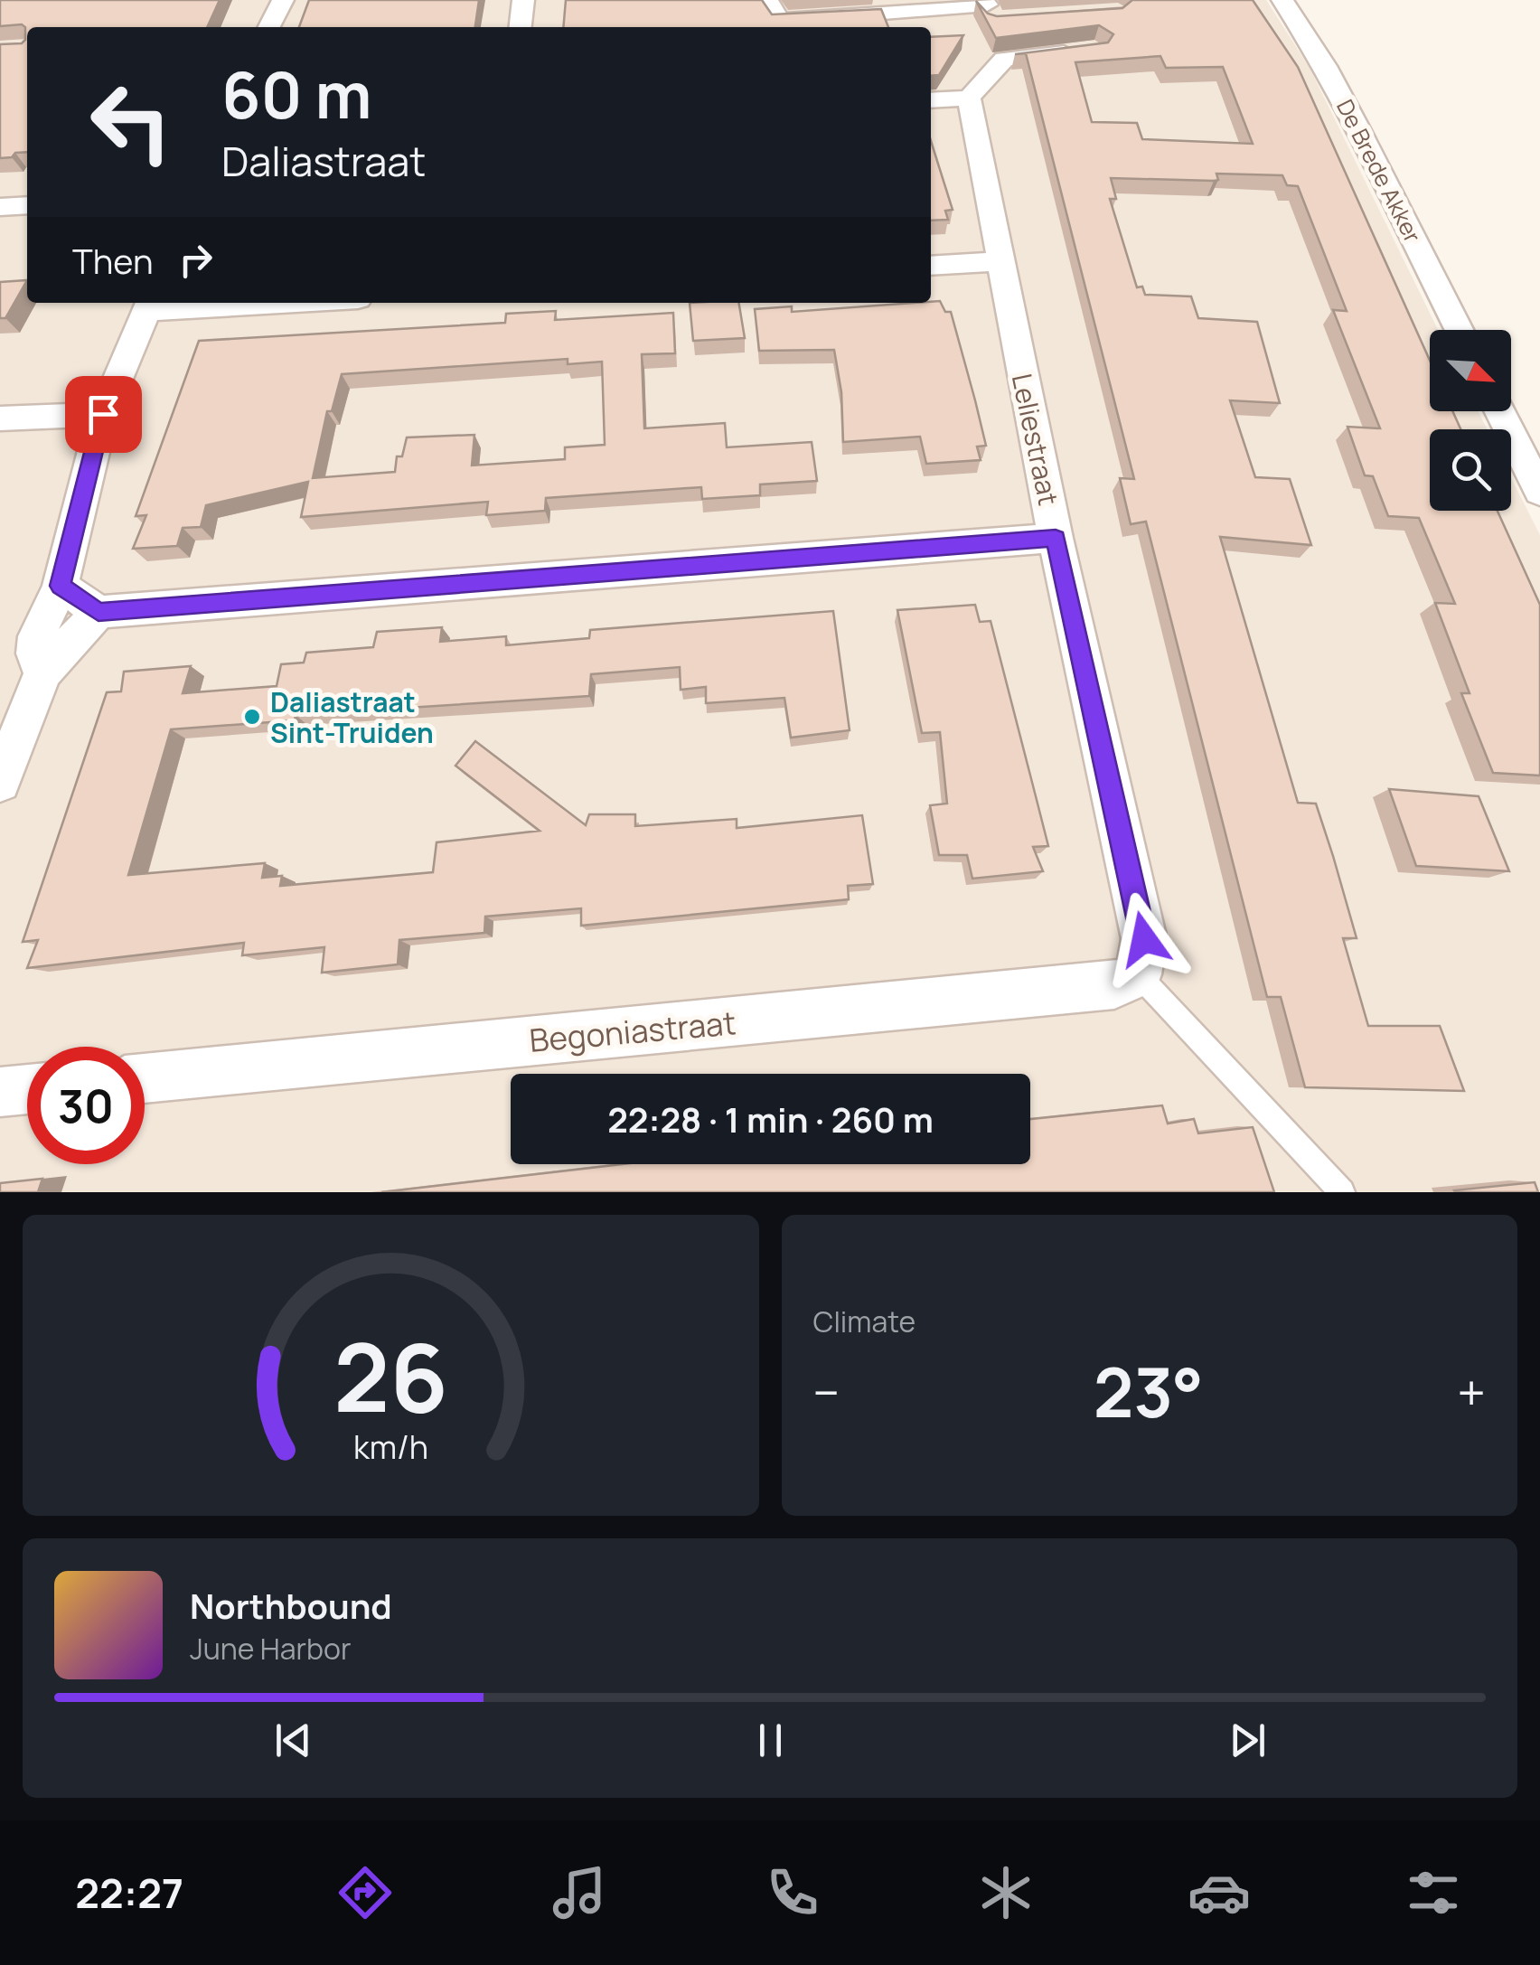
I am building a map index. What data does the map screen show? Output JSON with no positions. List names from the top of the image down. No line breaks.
{"streets":{"street":["De Brede Akker","Leliestraat","Begoniastraat"]},"crossings":[["Leliestraat","Begoniastraat"]],"places":["Daliastraat Sint-Truiden"],"north":"bottom right","page":{"turn":["60 m","Daliastraat"],"then":"Then","limit":"30","trip":"22:28 · 1 min · 260 m","tile":"Climate","heat":["−","23°","+"],"song":["Northbound","June Harbor"],"tabs":"22:27","gauge":["26","km/h"]}}
